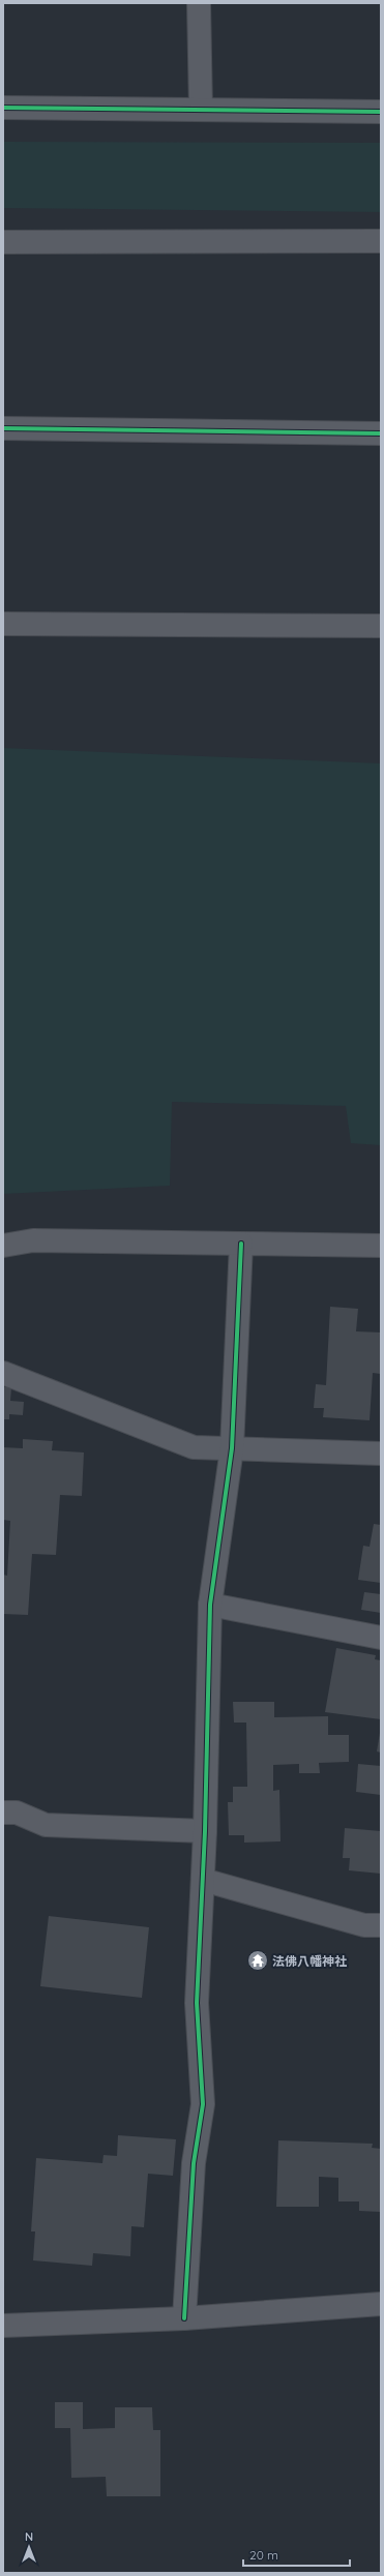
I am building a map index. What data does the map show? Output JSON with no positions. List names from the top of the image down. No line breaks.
{"places":{"temple":["法佛八幡神社"]},"scale_bar":"20 m","north":"top"}
